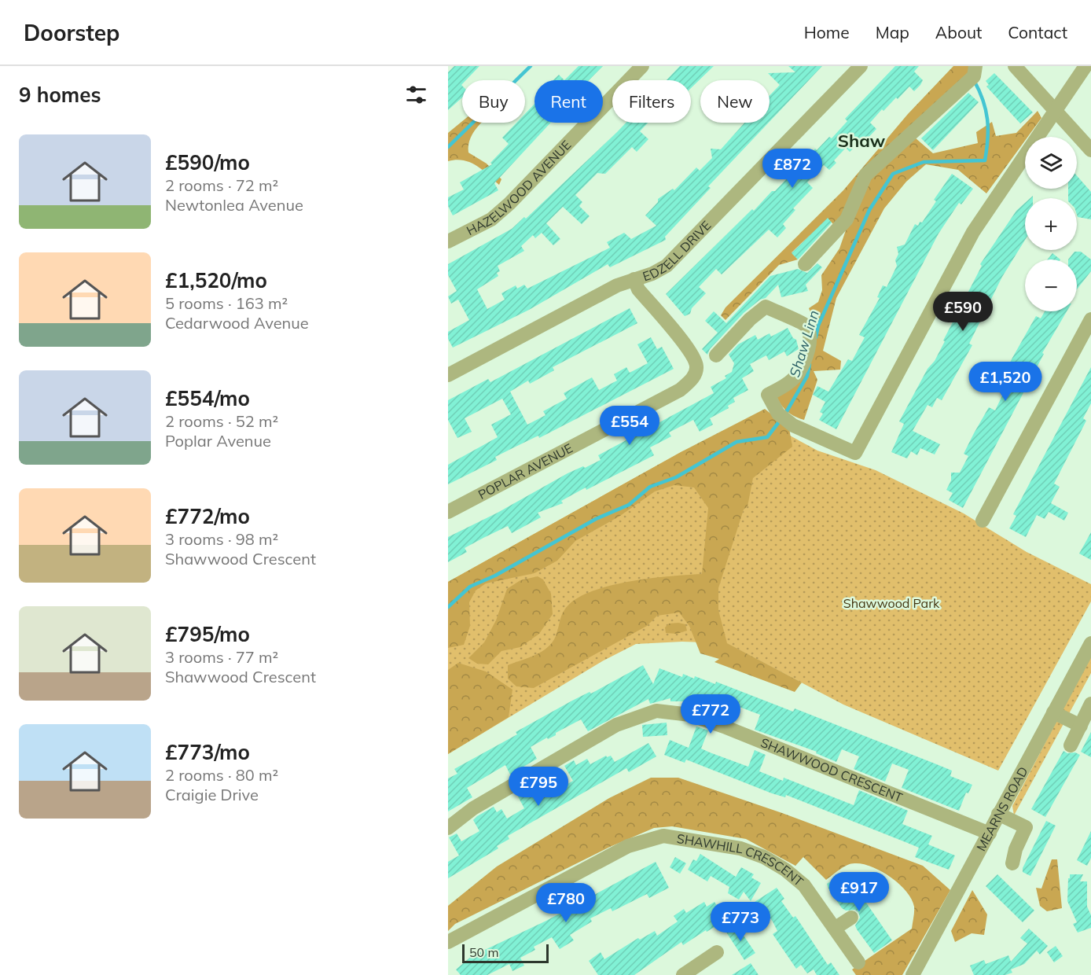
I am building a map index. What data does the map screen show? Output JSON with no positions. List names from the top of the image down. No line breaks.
{"streets":{"street":["HAZELWOOD AVENUE","EDZELL DRIVE","POPLAR AVENUE","SHAWWOOD CRESCENT","MEARNS ROAD","SHAWHILL CRESCENT"]},"crossings":[["EDZELL DRIVE","POPLAR AVENUE"],["SHAWWOOD CRESCENT","MEARNS ROAD"]],"districts":["Shaw"],"water":["Shaw Linn"],"parks":["Shawwood Park"],"scale_bar":"50 m","page":{"header":"Doorstep","nav":["Home","Map","About","Contact"],"heading":"9 homes","chip":["Buy","Rent","Filters","New"],"list":[{"name":"£590/mo","note":"2 rooms · 72 m² · Newtonlea Avenue"},{"name":"£1,520/mo","note":"5 rooms · 163 m² · Cedarwood Avenue"},{"name":"£554/mo","note":"2 rooms · 52 m² · Poplar Avenue"},{"name":"£772/mo","note":"3 rooms · 98 m² · Shawwood Crescent"},{"name":"£795/mo","note":"3 rooms · 77 m² · Shawwood Crescent"},{"name":"£773/mo","note":"2 rooms · 80 m² · Craigie Drive"}],"map_buttons":["+","−"],"price":["£872","£590","£1,520","£554","£772","£795","£917","£780","£773"],"scale":"50 m"}}
